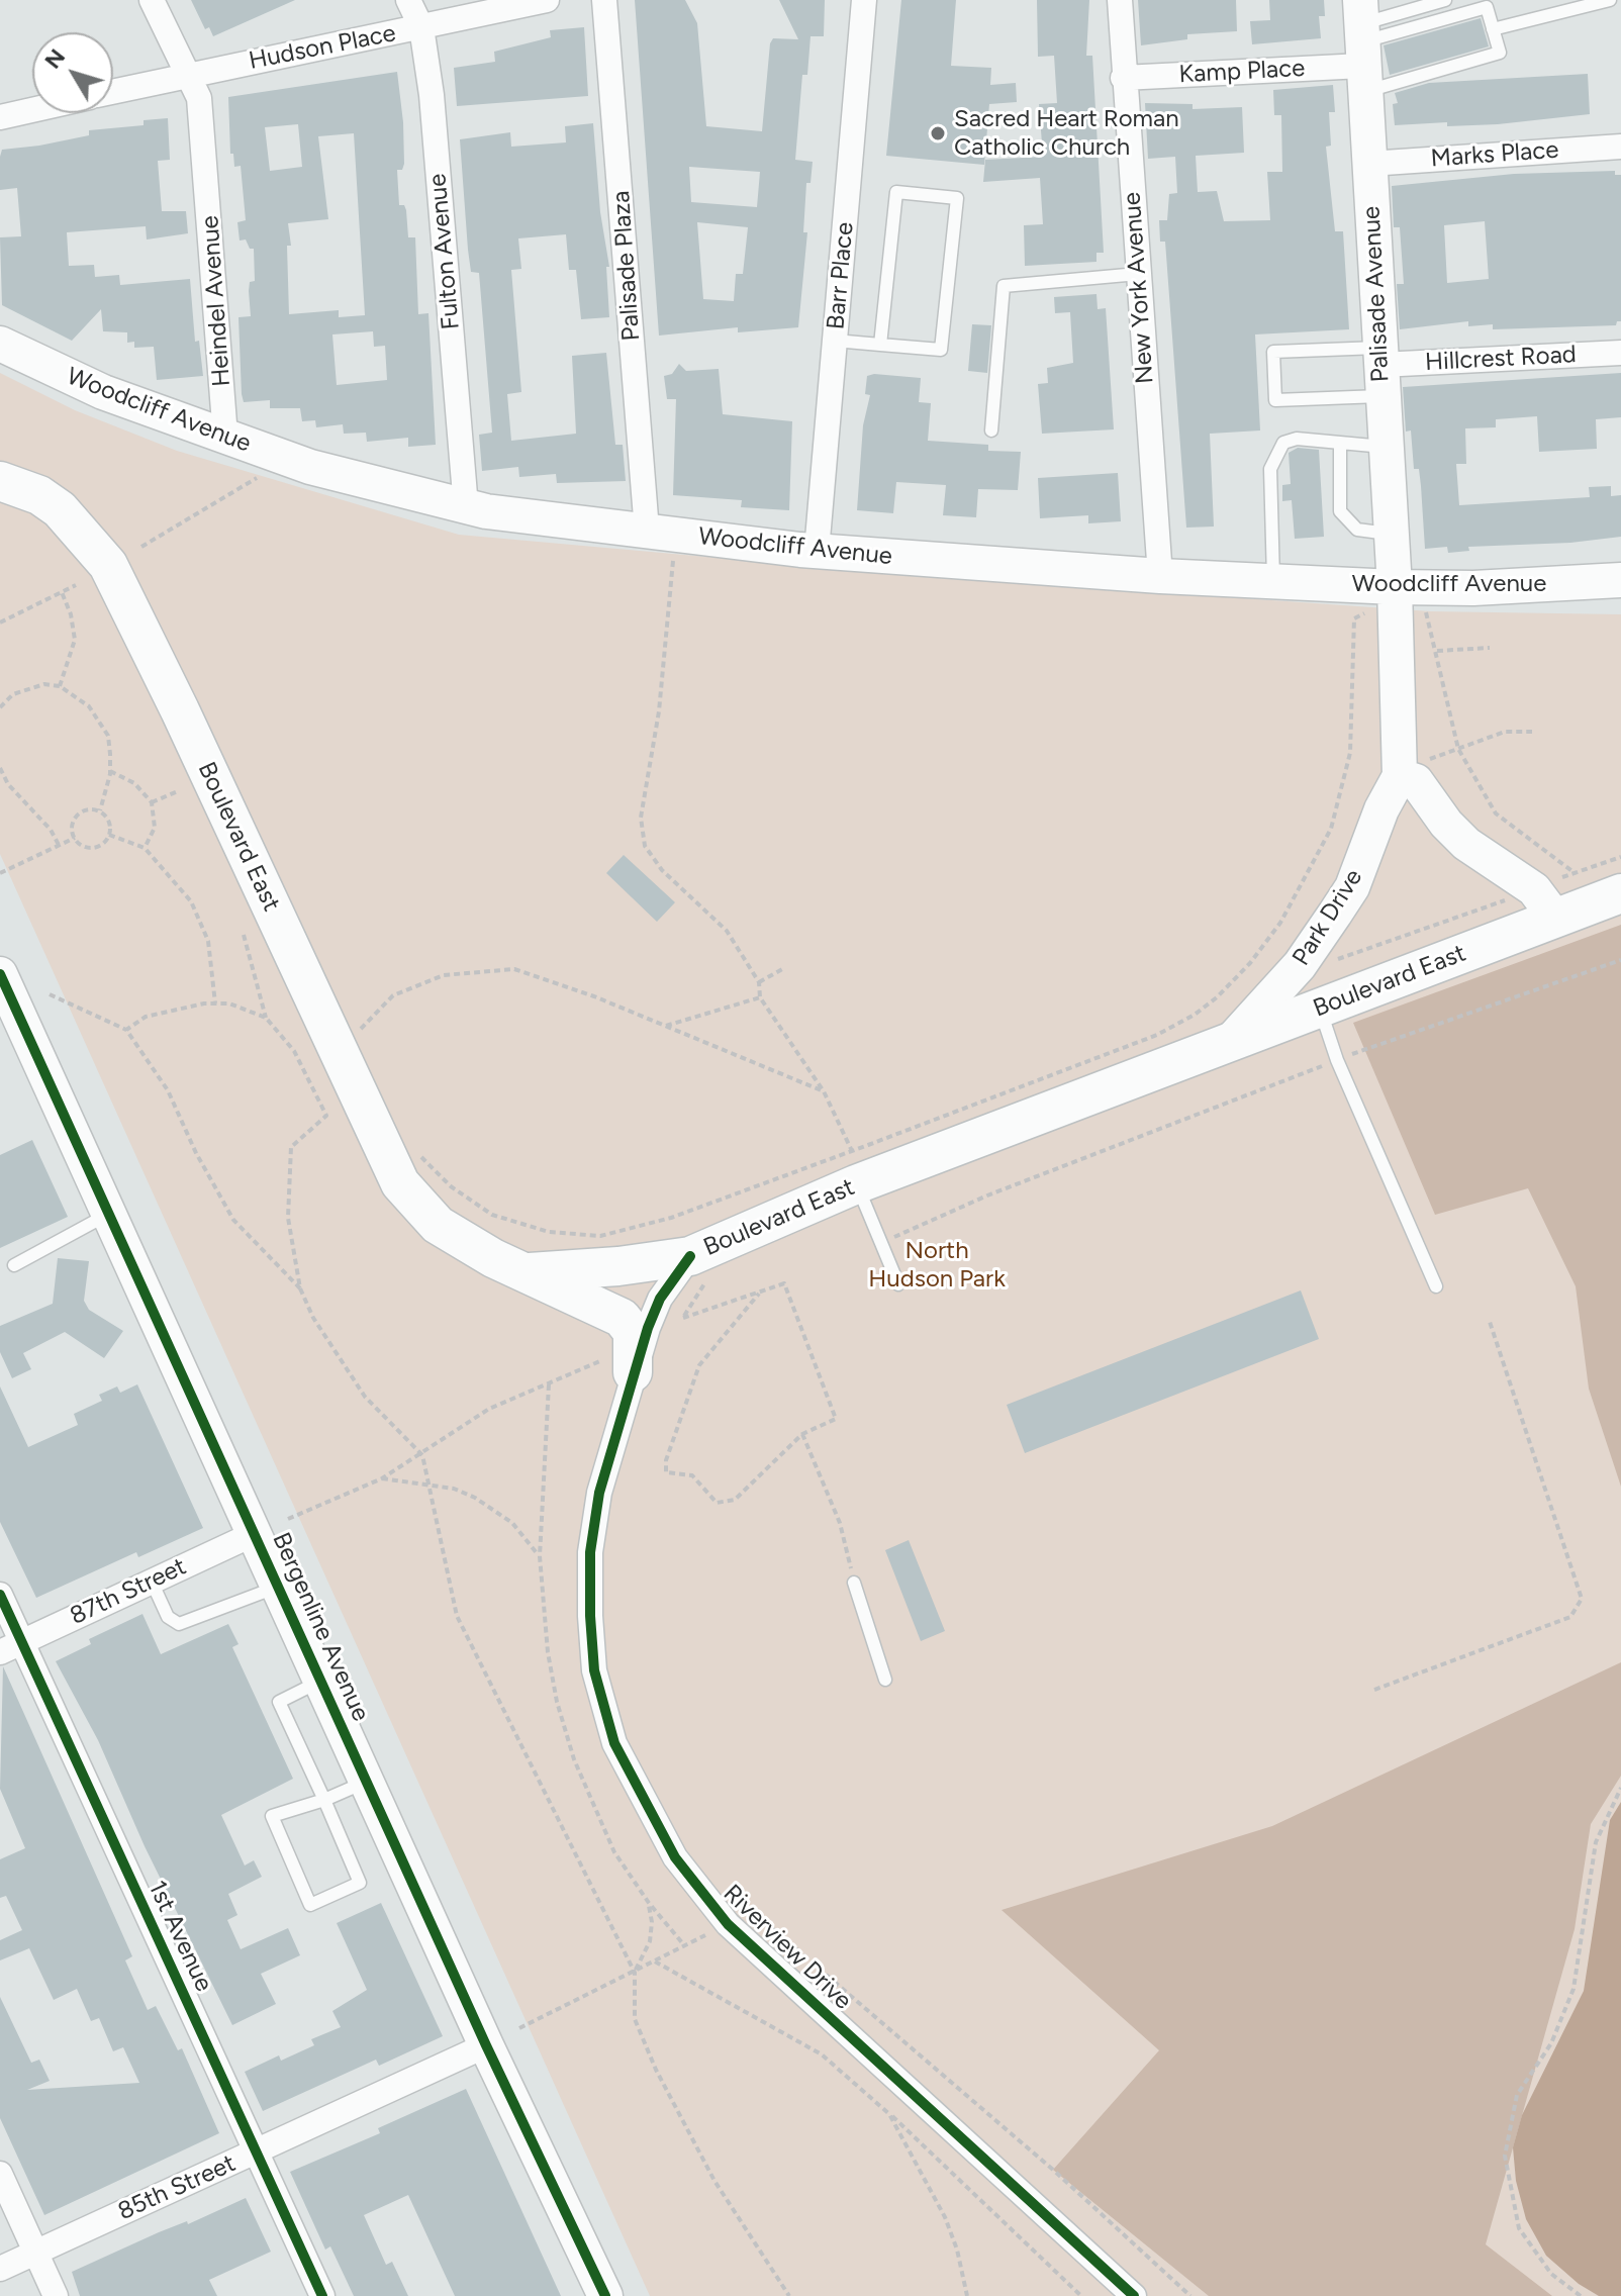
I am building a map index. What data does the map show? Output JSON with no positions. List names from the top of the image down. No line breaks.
{"streets":{"main road":["Palisade Avenue","Woodcliff Avenue","Boulevard East","Park Drive","Bergenline Avenue"],"street":["Hudson Place","Kamp Place","Marks Place","Fulton Avenue","Palisade Plaza","Barr Place","New York Avenue","Heindel Avenue","Hillcrest Road","87th Street","1st Avenue","Riverview Drive","85th Street"]},"crossings":[["Hudson Place","Fulton Avenue"],["Hudson Place","Heindel Avenue"],["Kamp Place","New York Avenue"],["Kamp Place","Palisade Avenue"],["Marks Place","Palisade Avenue"],["Fulton Avenue","Woodcliff Avenue"],["Palisade Plaza","Woodcliff Avenue"],["Barr Place","Woodcliff Avenue"],["New York Avenue","Woodcliff Avenue"],["Palisade Avenue","Hillcrest Road"],["Palisade Avenue","Woodcliff Avenue"],["Palisade Avenue","Park Drive"],["Heindel Avenue","Woodcliff Avenue"],["Woodcliff Avenue","Park Drive"],["Boulevard East","Park Drive"],["Boulevard East","Riverview Drive"],["87th Street","Bergenline Avenue"],["87th Street","1st Avenue"],["Bergenline Avenue","85th Street"],["1st Avenue","85th Street"]],"parks":["North Hudson Park"],"places":["Sacred Heart Roman Catholic Church"],"north":"top left"}
